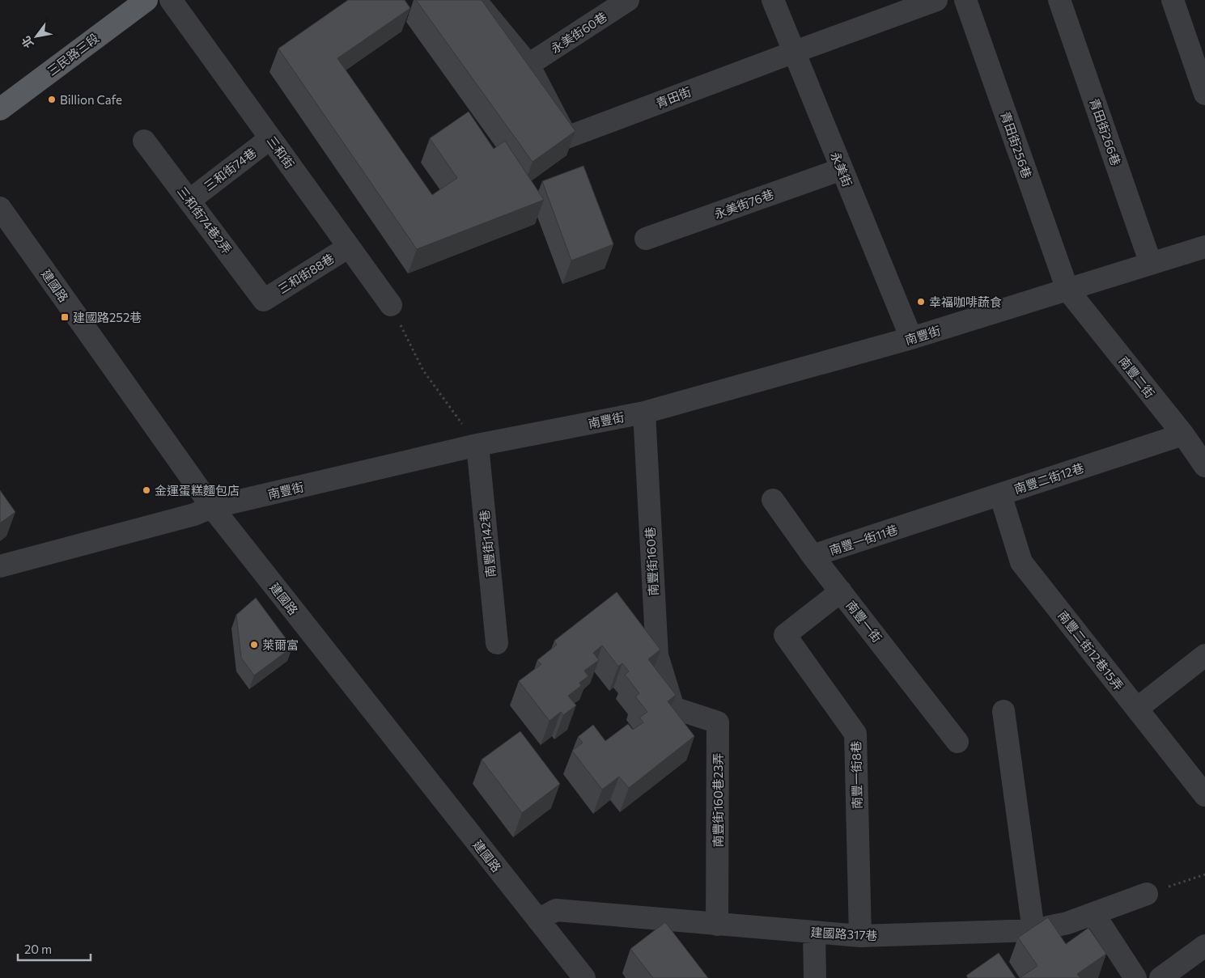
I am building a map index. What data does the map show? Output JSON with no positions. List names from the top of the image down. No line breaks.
{"streets":{"main road":["三民路三段"],"street":["永美街60巷","青田街","青田街266巷","青田街256巷","三和街","三和街74巷","永美街","永美街76巷","三和街74巷2弄","三和街88巷","建國路","南豐街","南豐二街","南豐二街12巷","南豐一街11巷","南豐街142巷","南豐街160巷","南豐一街","南豐二街12巷15弄","南豐一街8巷","南豐街160巷23弄","建國路317巷"]},"crossings":[["永美街60巷","青田街"],["青田街","永美街"],["青田街266巷","南豐街"],["青田街256巷","南豐街"],["青田街256巷","南豐二街"],["三和街","三和街74巷"],["三和街","三和街88巷"],["三和街74巷","三和街74巷2弄"],["永美街","永美街76巷"],["永美街","南豐街"],["三和街74巷2弄","三和街88巷"],["建國路","南豐街"],["建國路","建國路317巷"],["南豐街","南豐二街"],["南豐街","南豐街142巷"],["南豐街","南豐街160巷"],["南豐二街","南豐二街12巷"],["南豐二街12巷","南豐一街11巷"],["南豐二街12巷","南豐二街12巷15弄"],["南豐一街11巷","南豐一街"],["南豐街160巷","南豐街160巷23弄"],["南豐一街","南豐一街8巷"],["南豐一街8巷","建國路317巷"],["南豐街160巷23弄","建國路317巷"]],"places":{"other":["Billion Cafe","幸福咖啡蔬食","金運蛋糕麵包店","萊爾富"],"transit":["建國路252巷"]},"scale_bar":"20 m","north":"bottom left"}
